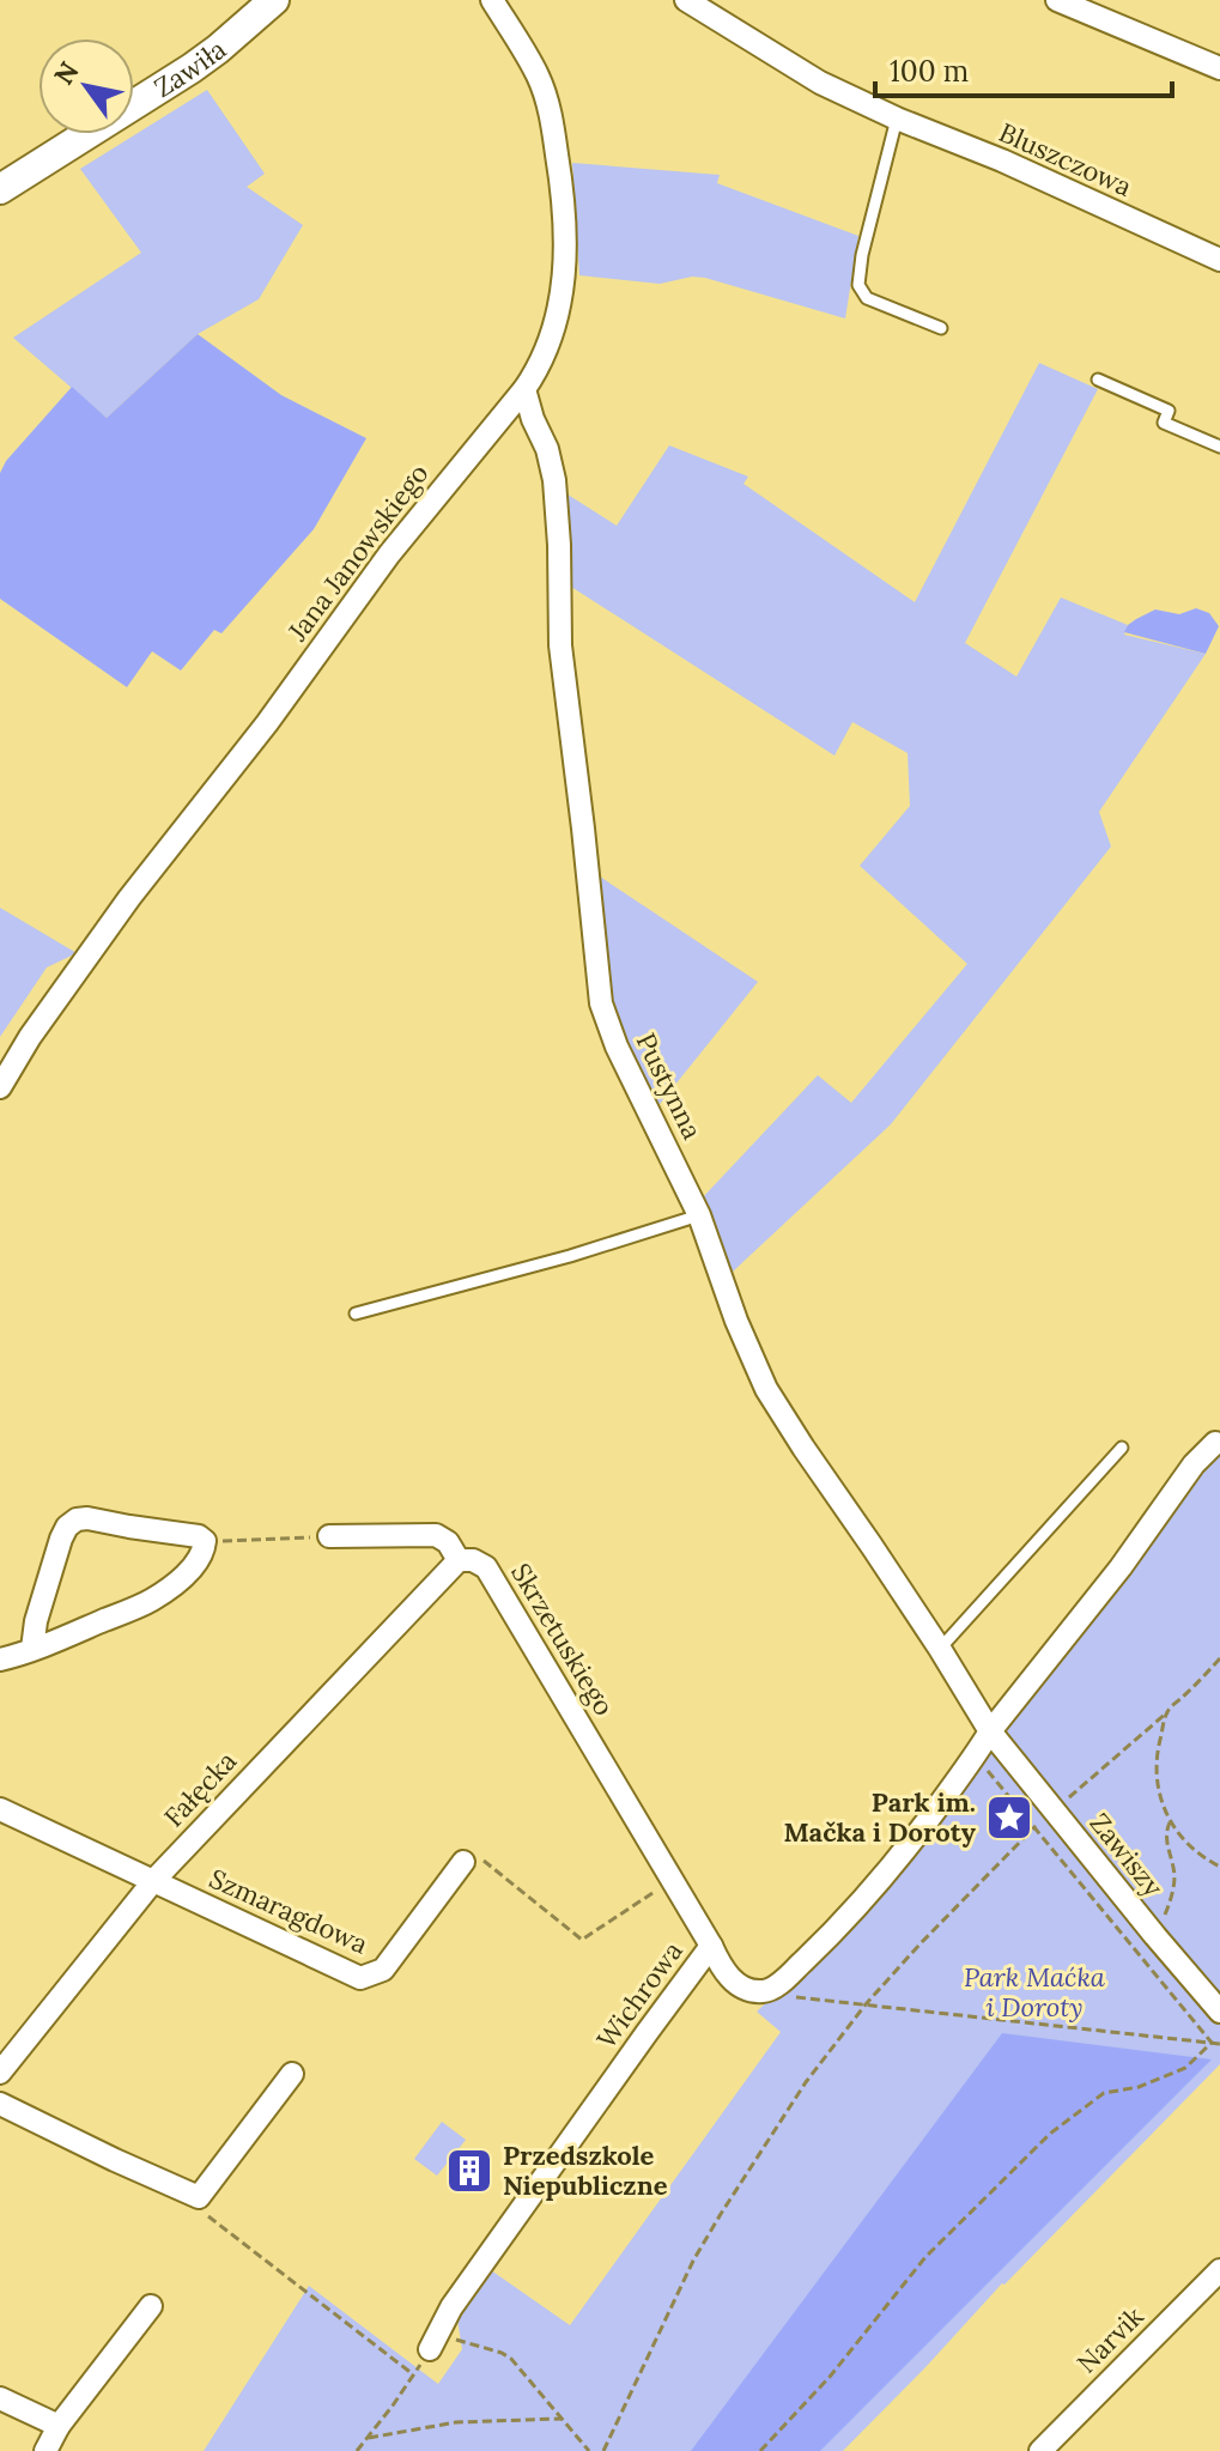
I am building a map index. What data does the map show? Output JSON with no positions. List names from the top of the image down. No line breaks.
{"streets":{"street":["Zawiła","Bluszczowa","Jana Janowskiego","Pustynna","Skrzetuskiego","Fałęcka","Zawiszy","Szmaragdowa","Wichrowa","Narvik"]},"crossings":[["Jana Janowskiego","Pustynna"],["Pustynna","Zawiszy"],["Skrzetuskiego","Fałęcka"],["Skrzetuskiego","Wichrowa"],["Fałęcka","Szmaragdowa"]],"parks":["Park Maćka i Doroty"],"places":{"place":["Park im. Mačka i Doroty"],"building":["Przedszkole Niepubliczne"]},"scale_bar":"100 m","north":"top left"}
